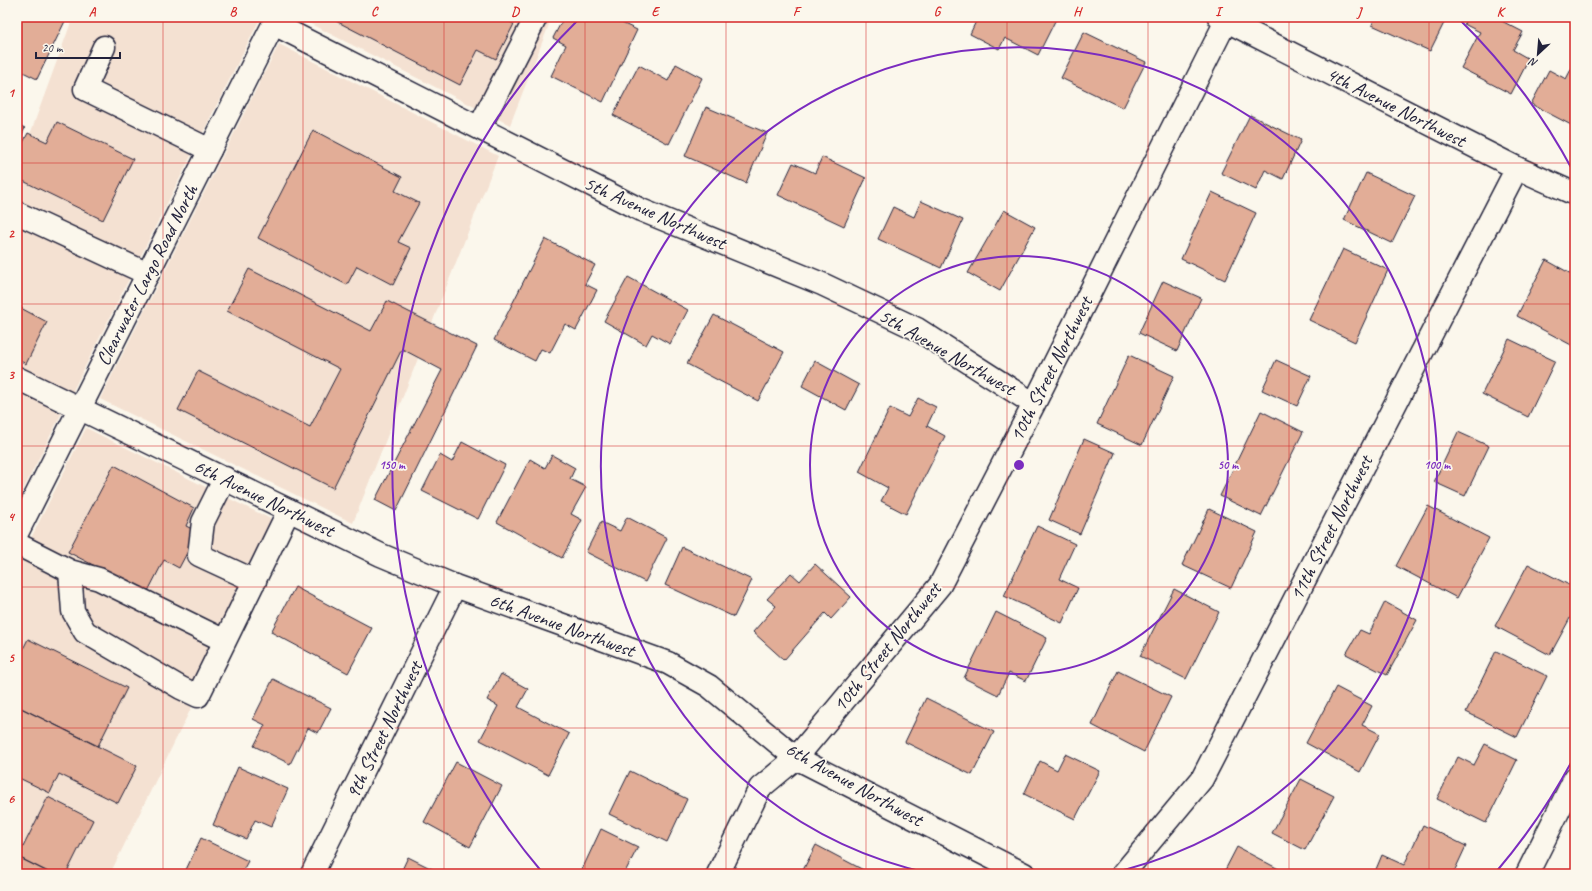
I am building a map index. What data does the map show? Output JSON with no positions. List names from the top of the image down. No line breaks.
{"streets":{"street":["4th Avenue Northwest","5th Avenue Northwest","Clearwater Largo Road North","10th Street Northwest","6th Avenue Northwest","11th Street Northwest","9th Street Northwest"]},"crossings":[["4th Avenue Northwest","10th Street Northwest"],["4th Avenue Northwest","11th Street Northwest"],["5th Avenue Northwest","Clearwater Largo Road North"],["5th Avenue Northwest","10th Street Northwest"],["Clearwater Largo Road North","6th Avenue Northwest"],["10th Street Northwest","6th Avenue Northwest"],["6th Avenue Northwest","9th Street Northwest"]],"scale_bar":"20 m","north":"bottom left","grid":{"columns":["A","B","C","D","E","F","G","H","I","J","K"],"rows":["1","2","3","4","5","6"]},"rings":["50 m","100 m","150 m"]}
